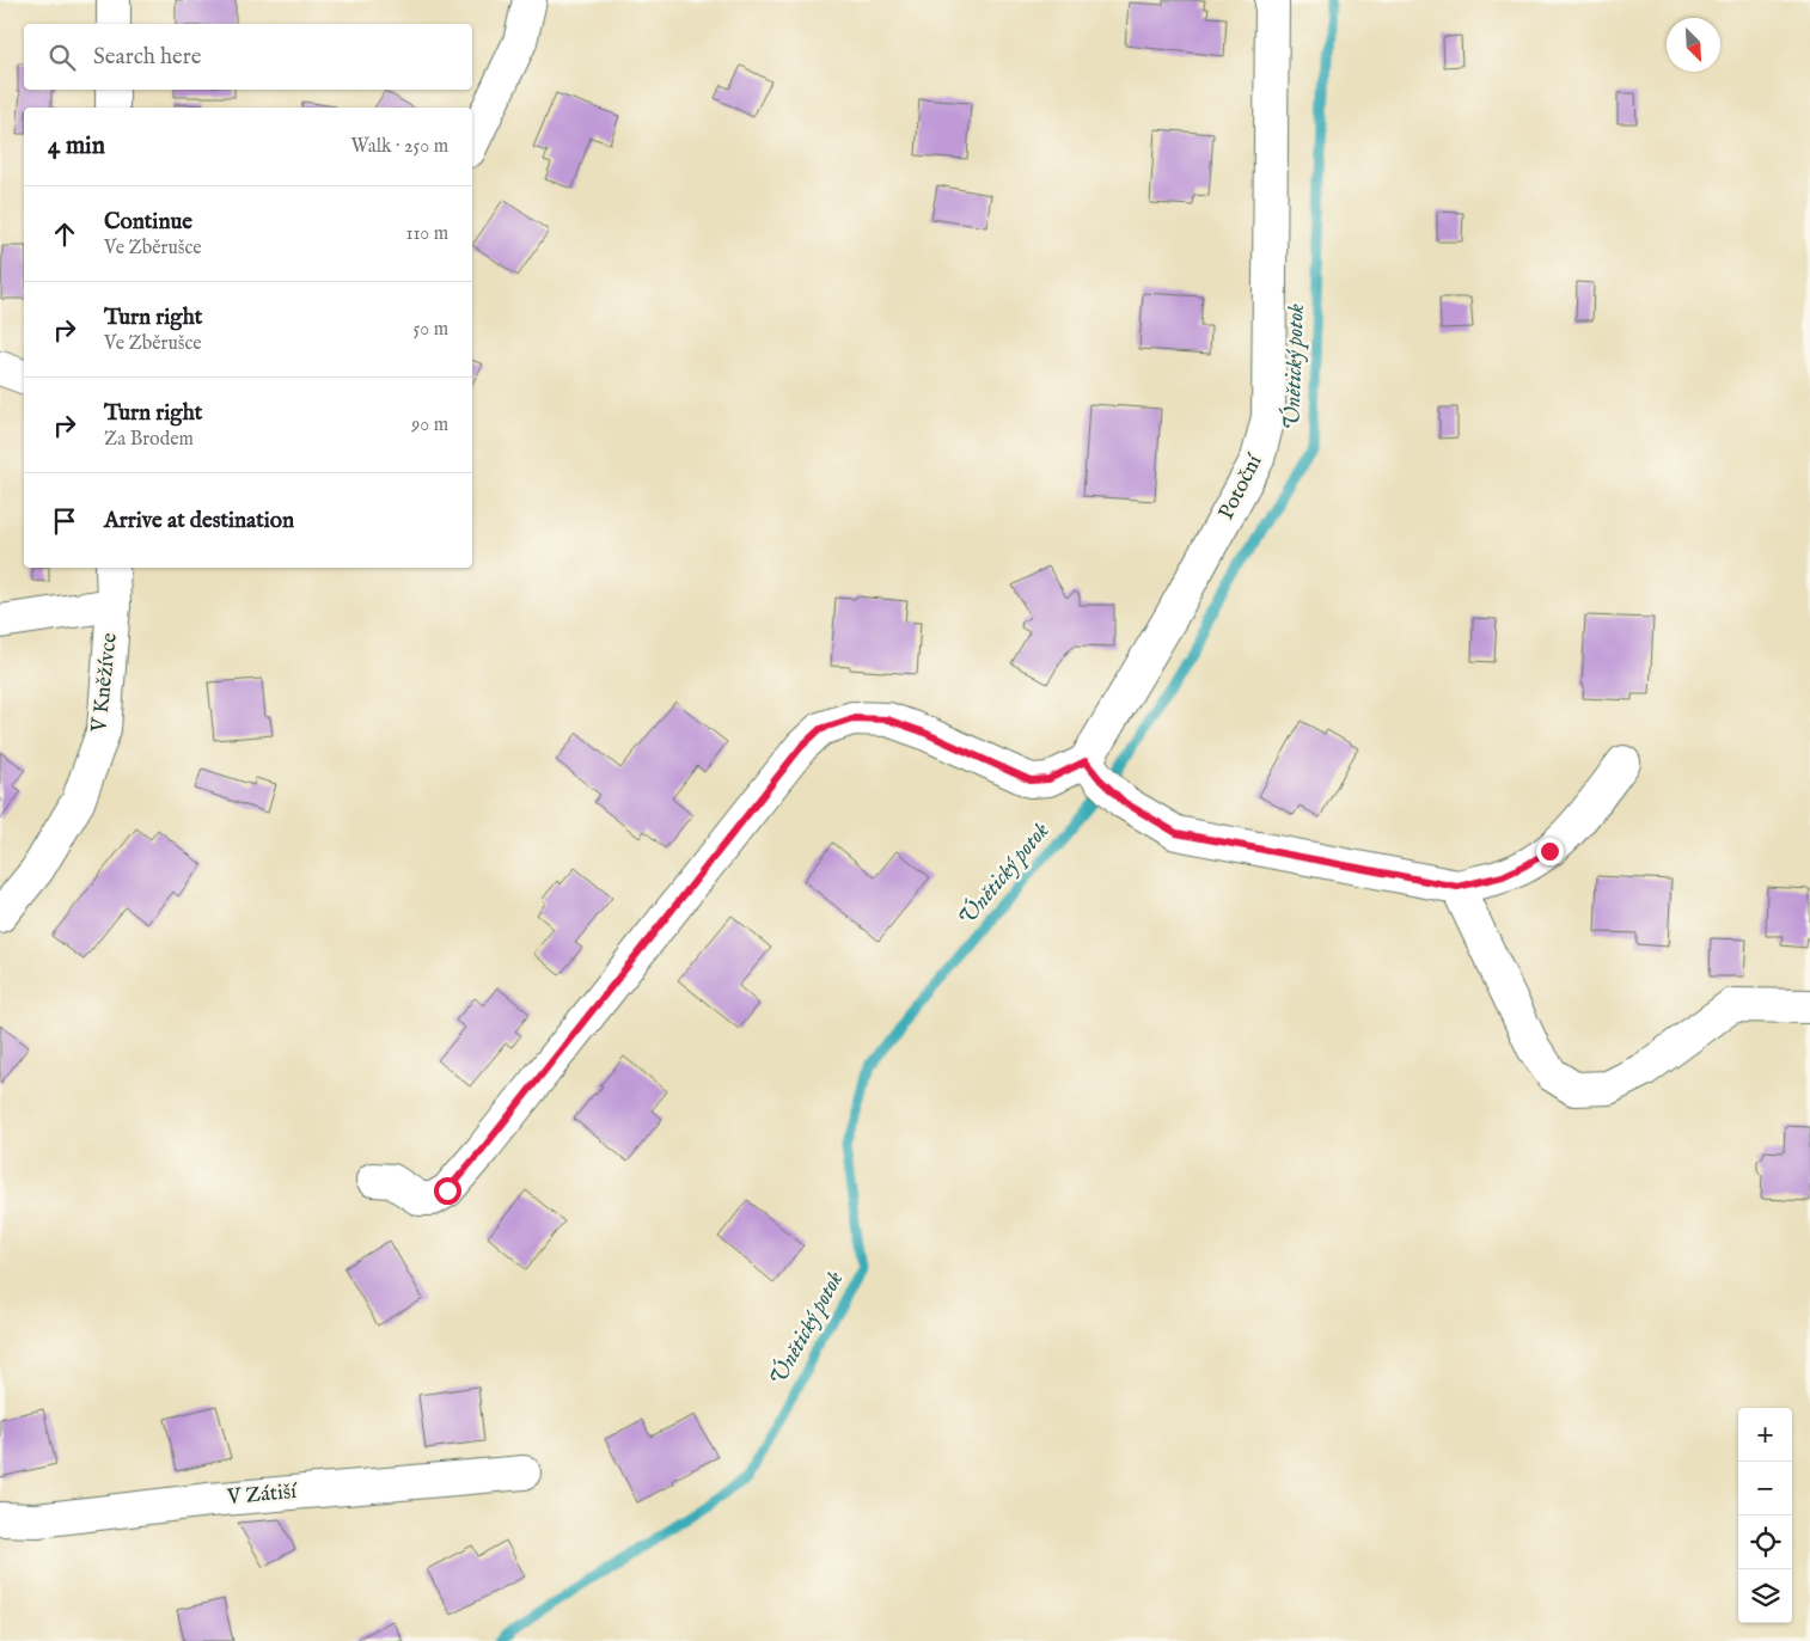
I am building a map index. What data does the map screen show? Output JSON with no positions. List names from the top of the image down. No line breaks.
{"streets":{"street":["Potoční","V Kněžívce","V Zátiší"]},"water":["Únětický potok"],"north":"bottom right","page":{"search":"Search here","heading":["4 min","Walk · 250 m"],"list":[["Continue","Ve Zběrušce","110 m"],["Turn right","Ve Zběrušce","50 m"],["Turn right","Za Brodem","90 m"],"Arrive at destination"],"map_buttons":["+","−"]}}
